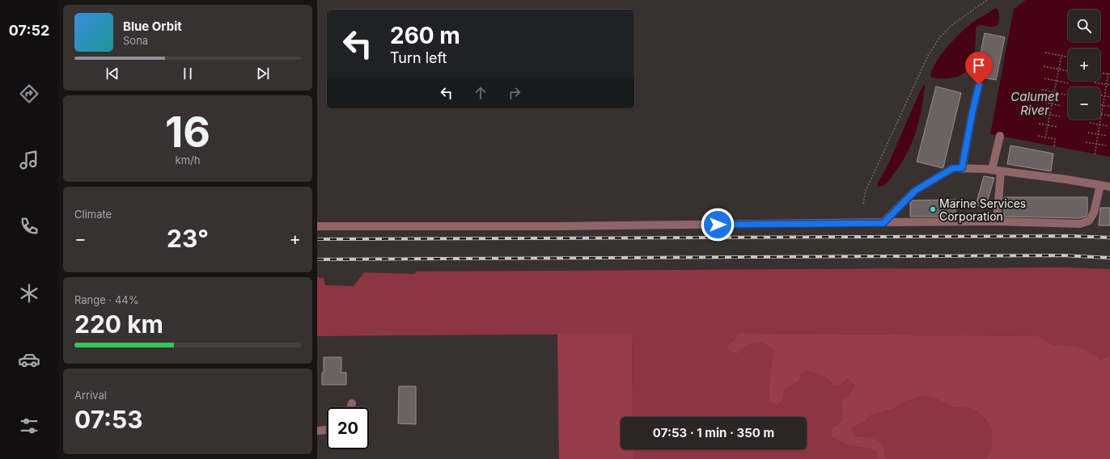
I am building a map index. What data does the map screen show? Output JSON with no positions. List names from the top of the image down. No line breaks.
{"water":["Calumet River"],"places":["Marine Services Corporation"],"page":{"tabs":"07:52","map_buttons":["+","−"],"turn":["260 m","Turn left"],"song":["Blue Orbit","Sona"],"tile":[["16","km/h"],"Climate",["Range · 44%","220 km"],["Arrival","07:53"]],"heat":["−","23°","+"],"limit":"20","trip":"07:53 · 1 min · 350 m"}}
